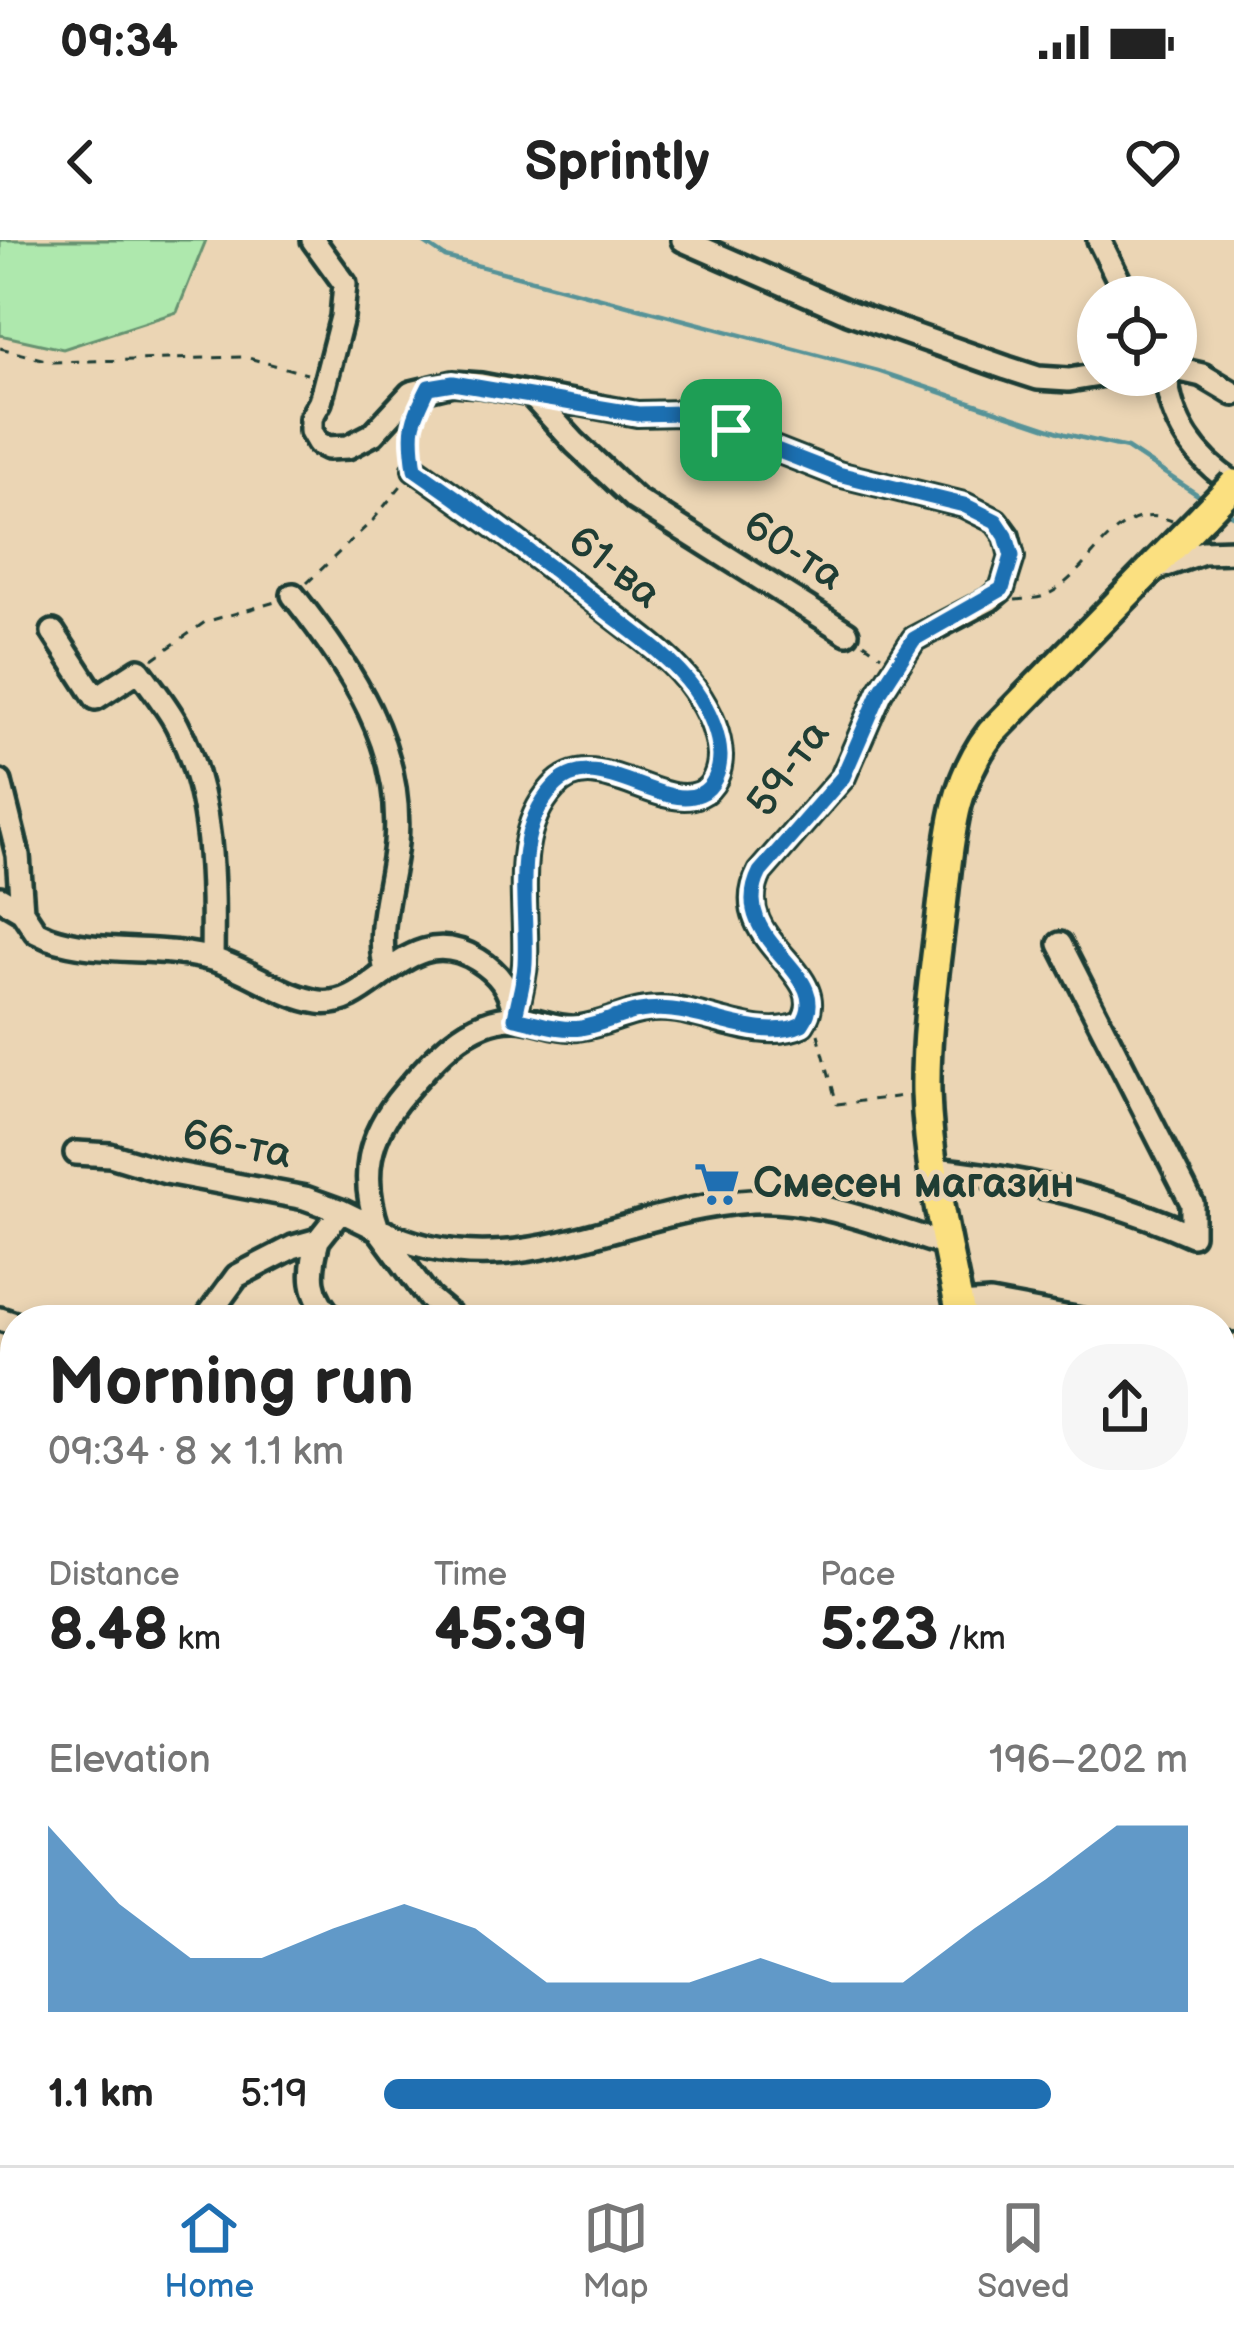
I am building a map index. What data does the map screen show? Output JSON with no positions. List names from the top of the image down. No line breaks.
{"streets":{"street":["60-та","61-ва","59-та","66-та"]},"places":{"supermarket":["Смесен магазин"]},"page":{"status":"09:34","header":"Sprintly","heading":["Morning run","09:34 · 8 × 1.1 km"],"stats":[["Distance","8.48 km"],["Time","45:39"],["Pace","5:23 /km"]],"chart":["Elevation","196–202 m"],"list":[{"name":"1.1 km","note":"5:19"}],"tabs":["Home","Map","Saved"]}}
